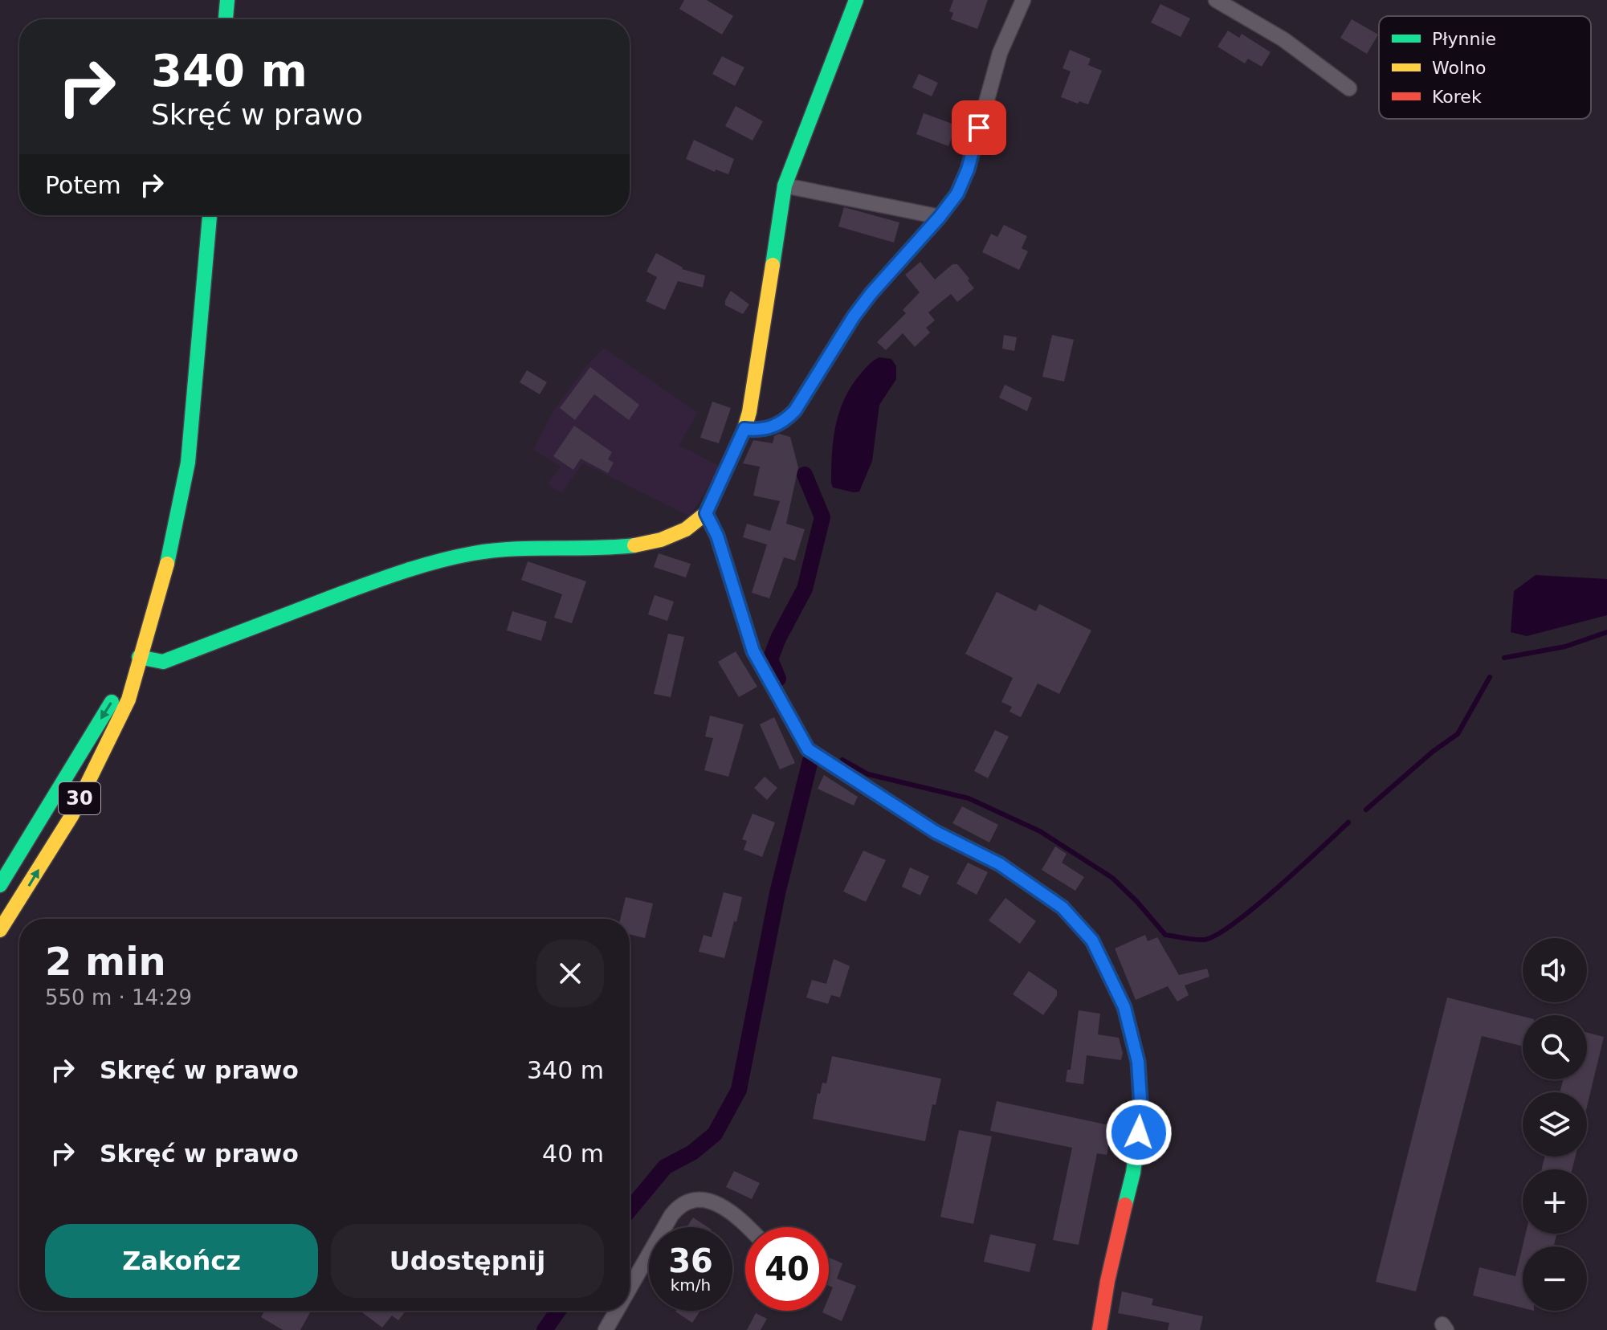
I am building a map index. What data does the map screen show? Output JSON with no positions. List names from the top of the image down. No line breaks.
{"streets":{"street":["30"]},"legend":["Płynnie","Wolno","Korek"],"page":{"turn":["340 m","Skręć w prawo"],"then":"Potem","heading":["2 min","550 m · 14:29"],"map_buttons":["+","−"],"list":[{"name":"Skręć w prawo","value":"340 m"},{"name":"Skręć w prawo","value":"40 m"}],"buttons":["Zakończ","Udostępnij"],"speed":"36 km/h","limit":"40"}}
